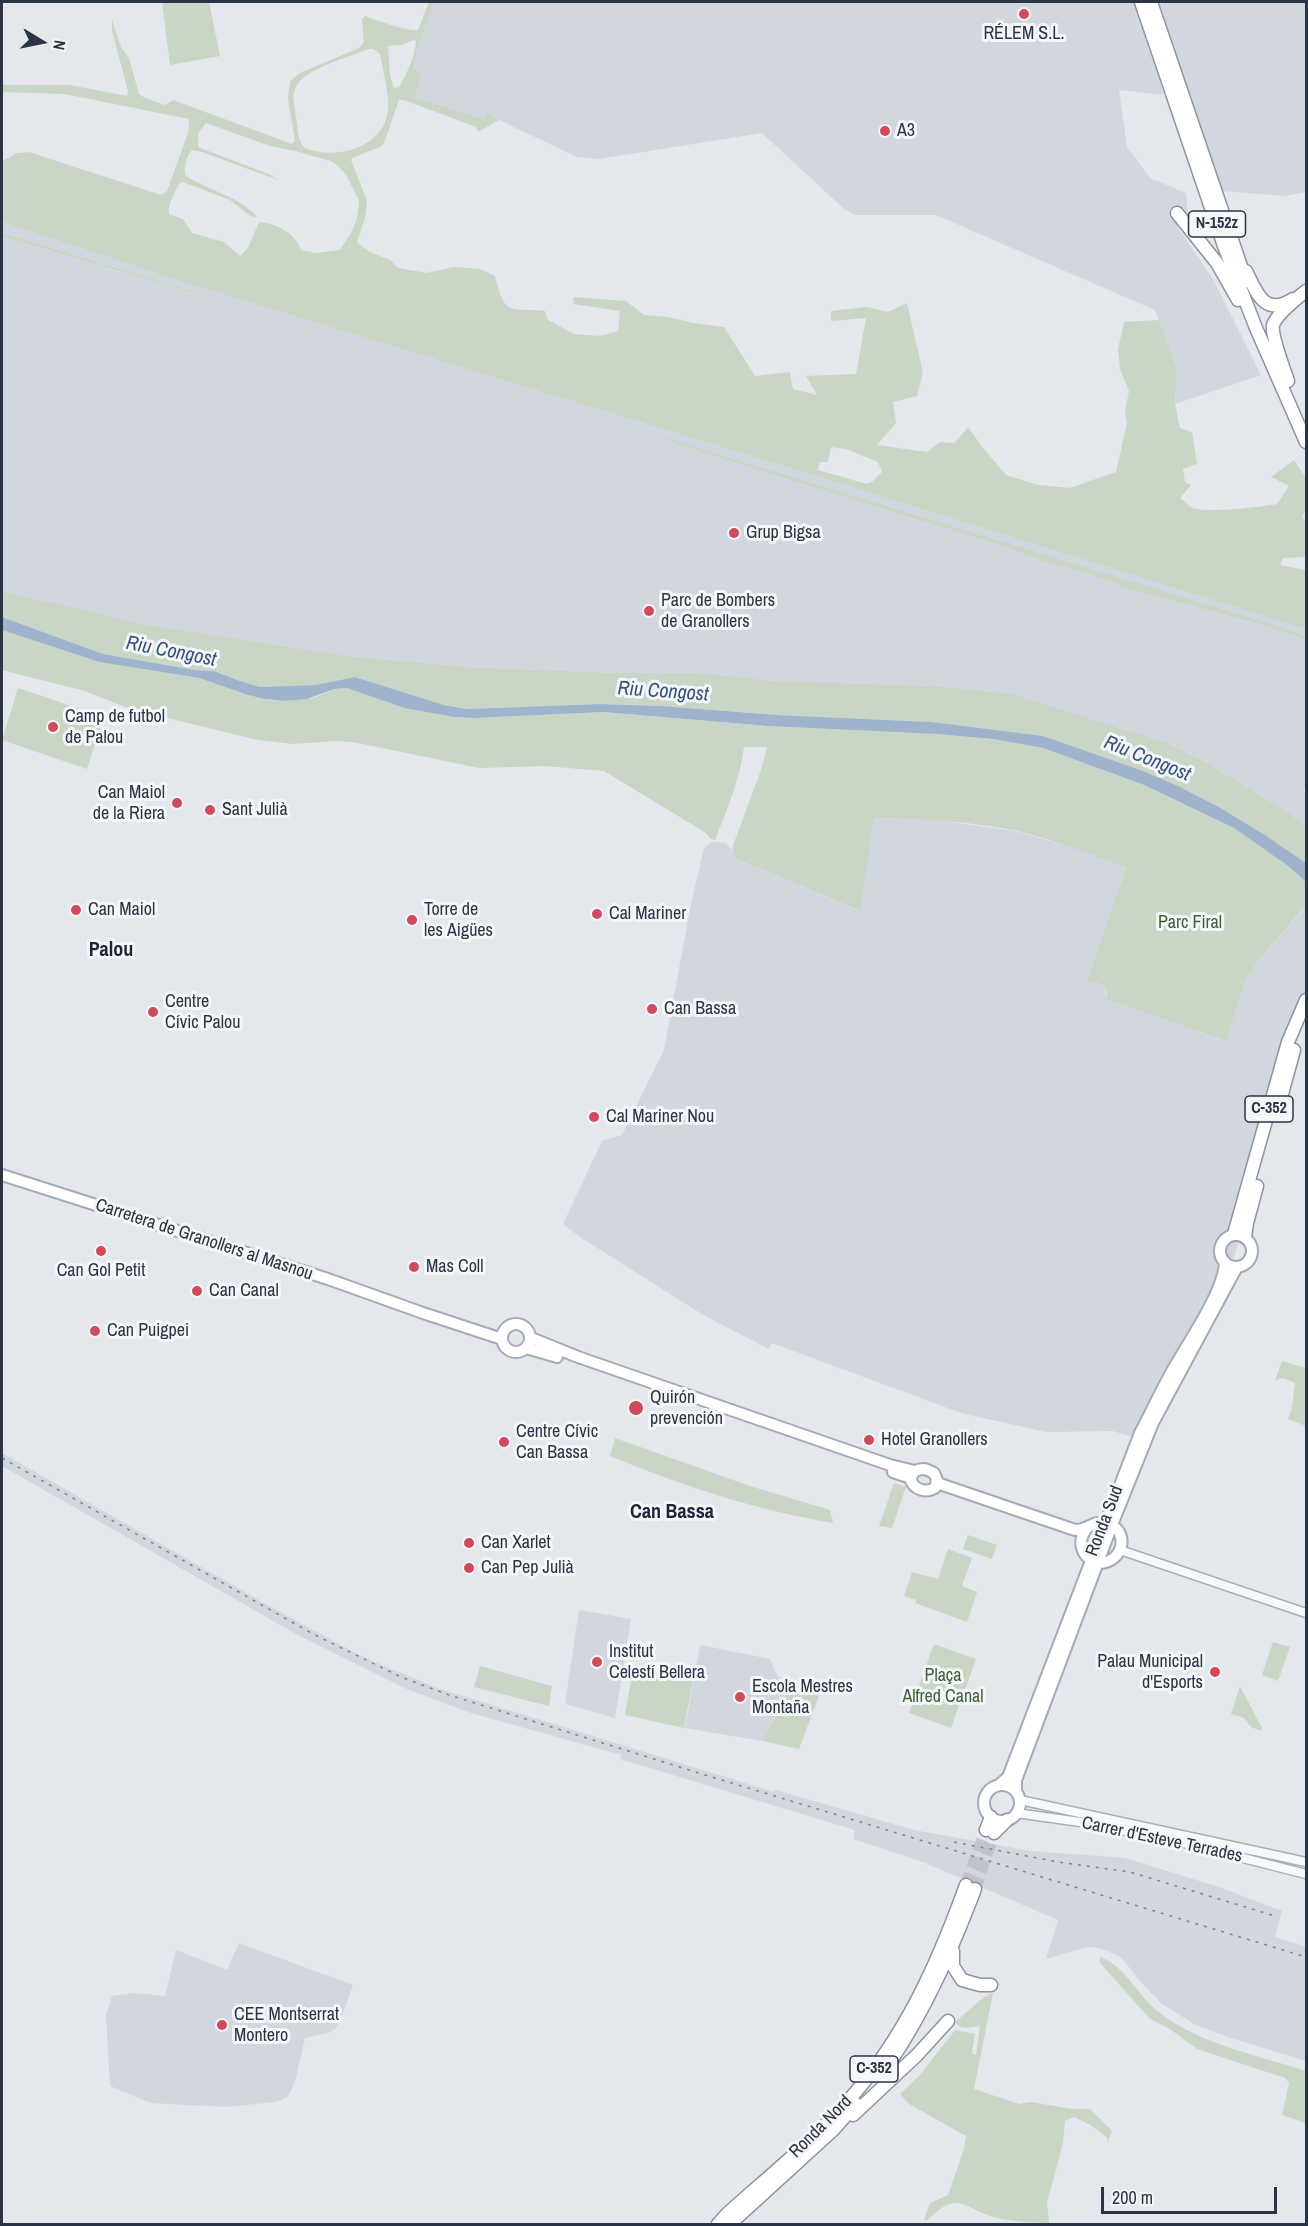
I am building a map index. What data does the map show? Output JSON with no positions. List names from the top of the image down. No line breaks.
{"streets":{"highway":["N-152z","C-352","Ronda Nord"],"main road":["Carretera de Granollers al Masnou","Ronda Sud"],"street":["Carrer d'Esteve Terrades"]},"crossings":[["C-352","Ronda Sud"],["C-352","Carrer d'Esteve Terrades"],["Ronda Sud","Carrer d'Esteve Terrades"]],"districts":["Palou","Can Bassa"],"water":["Riu Congost"],"parks":["Parc Firal","Plaça Alfred Canal"],"places":["RÉLEM S.L.","A3","Grup Bigsa","Parc de Bombers de Granollers","Camp de futbol de Palou","Can Maiol de la Riera","Sant Julià","Can Maiol","Cal Mariner","Torre de les Aigües","Can Bassa","Centre Cívic Palou","Cal Mariner Nou","Can Gol Petit","Mas Coll","Can Canal","Can Puigpei","Quirón prevención","Hotel Granollers","Centre Cívic Can Bassa","Can Xarlet","Can Pep Julià","Institut Celestí Bellera","Palau Municipal d'Esports","Escola Mestres Montaña","CEE Montserrat Montero"],"scale_bar":"200 m","north":"right"}
